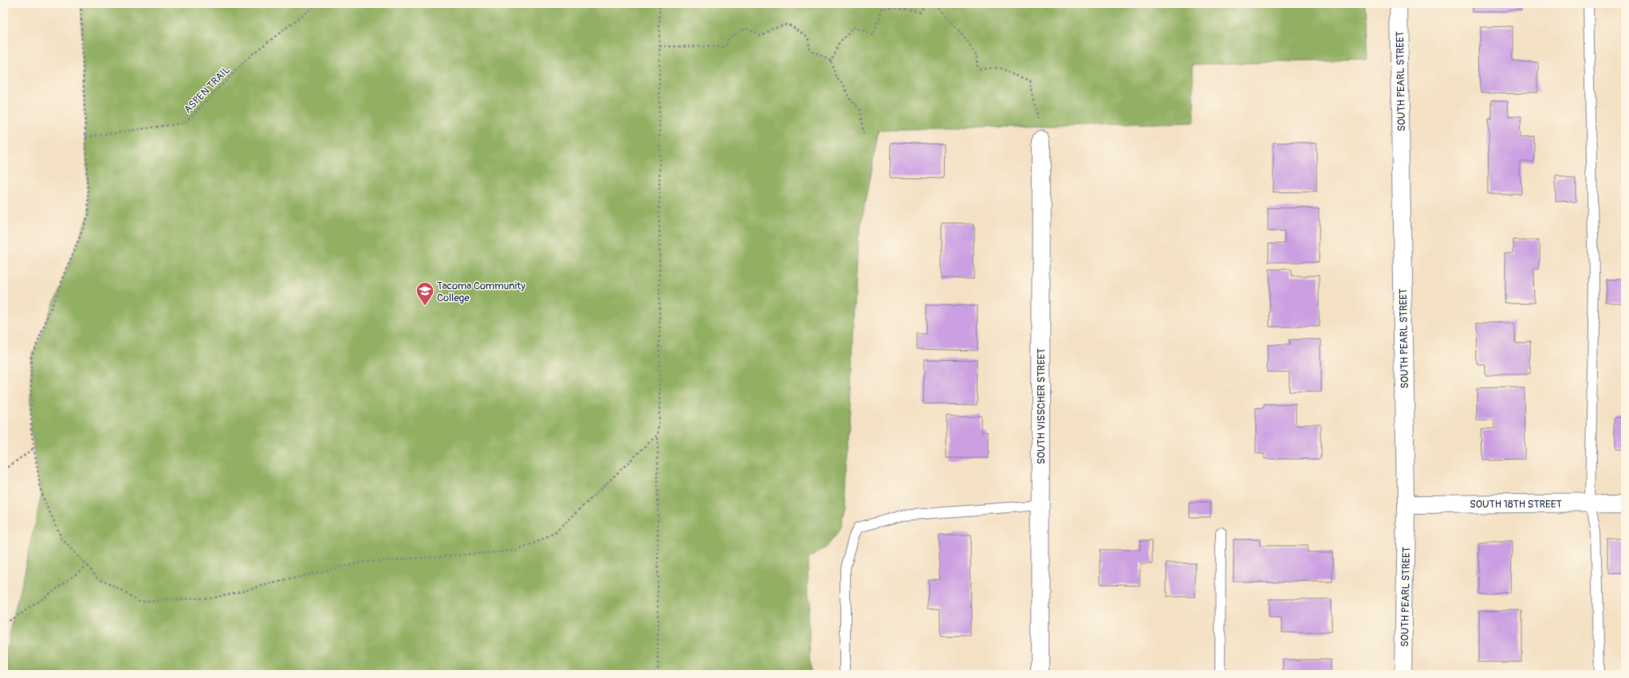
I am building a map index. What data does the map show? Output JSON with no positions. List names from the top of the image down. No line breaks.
{"streets":{"street":["SOUTH PEARL STREET","SOUTH VISSCHER STREET","SOUTH 18TH STREET"],"path":["ASPEN TRAIL"]},"crossings":[["SOUTH PEARL STREET","SOUTH 18TH STREET"]],"places":{"school or university":["Tacoma Community College"]}}
